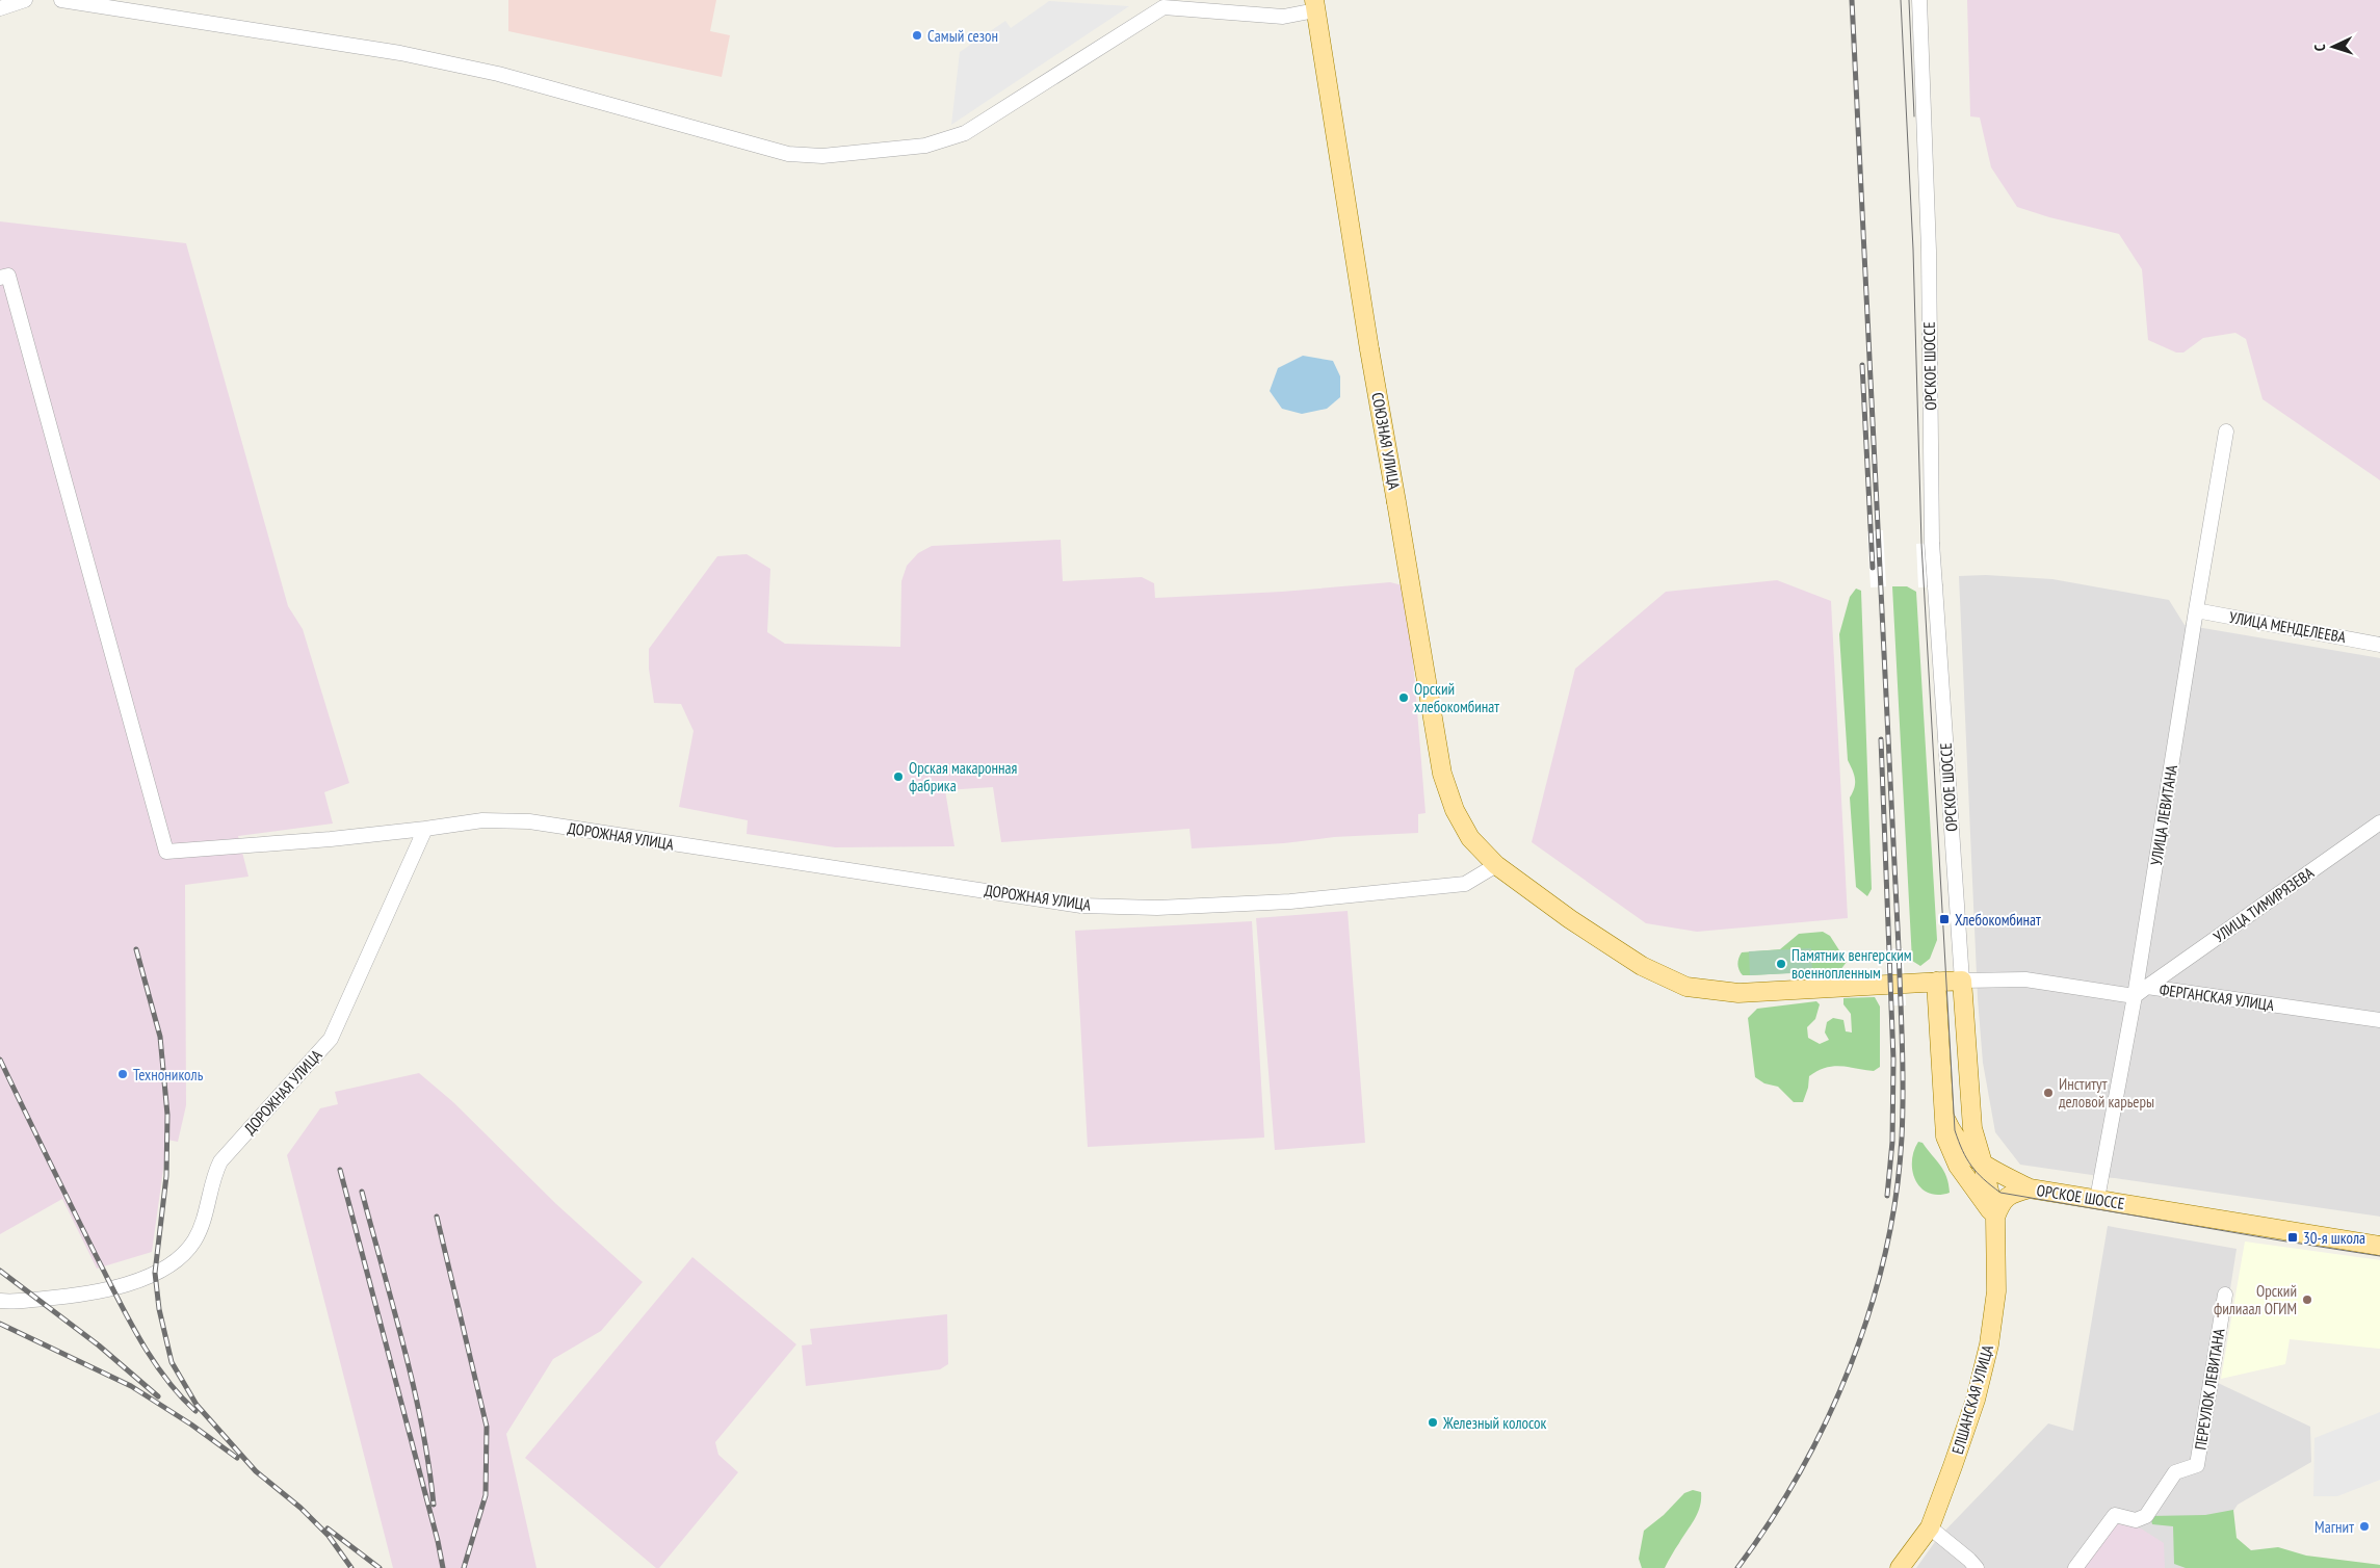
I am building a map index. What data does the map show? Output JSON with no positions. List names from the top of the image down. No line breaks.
{"streets":{"main road":["ОРСКОЕ ШОССЕ","СОЮЗНАЯ УЛИЦА","ЕЛШАНСКАЯ УЛИЦА"],"street":["УЛИЦА МЕНДЕЛЕЕВА","УЛИЦА ЛЕВИТАНА","ДОРОЖНАЯ УЛИЦА","УЛИЦА ТИМИРЯЗЕВА","ФЕРГАНСКАЯ УЛИЦА","ПЕРЕУЛОК ЛЕВИТАНА"]},"crossings":[["ОРСКОЕ ШОССЕ","СОЮЗНАЯ УЛИЦА"],["ОРСКОЕ ШОССЕ","УЛИЦА ЛЕВИТАНА"],["ОРСКОЕ ШОССЕ","ФЕРГАНСКАЯ УЛИЦА"],["ОРСКОЕ ШОССЕ","ЕЛШАНСКАЯ УЛИЦА"],["СОЮЗНАЯ УЛИЦА","ДОРОЖНАЯ УЛИЦА"],["СОЮЗНАЯ УЛИЦА","ФЕРГАНСКАЯ УЛИЦА"],["УЛИЦА МЕНДЕЛЕЕВА","УЛИЦА ЛЕВИТАНА"],["УЛИЦА ЛЕВИТАНА","ФЕРГАНСКАЯ УЛИЦА"],["УЛИЦА ТИМИРЯЗЕВА","ФЕРГАНСКАЯ УЛИЦА"]],"places":{"other":["Самый сезон","Орский хлебокомбинат","Орская макаронная фабрика","Памятник венгерским военнопленным","Технониколь","Институт деловой карьеры","Орский филиаал ОГИМ","Железный колосок","Магнит"],"transit":["Хлебокомбинат","30-я школа"]},"north":"left"}
